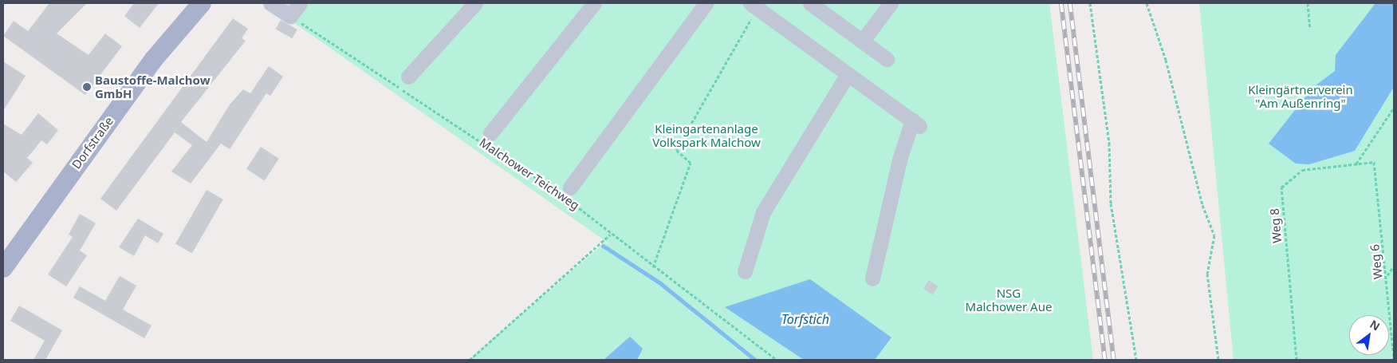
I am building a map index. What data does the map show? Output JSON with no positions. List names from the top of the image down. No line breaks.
{"streets":{"main road":["Dorfstraße"],"path":["Malchower Teichweg","Weg 8","Weg 6"]},"crossings":[["Weg 8","Weg 6"]],"water":["Torfstich"],"parks":["Kleingärtnerverein \"Am Außenring\"","Kleingartenanlage Volkspark Malchow","NSG Malchower Aue"],"places":["Baustoffe-Malchow GmbH"],"north":"top right"}
